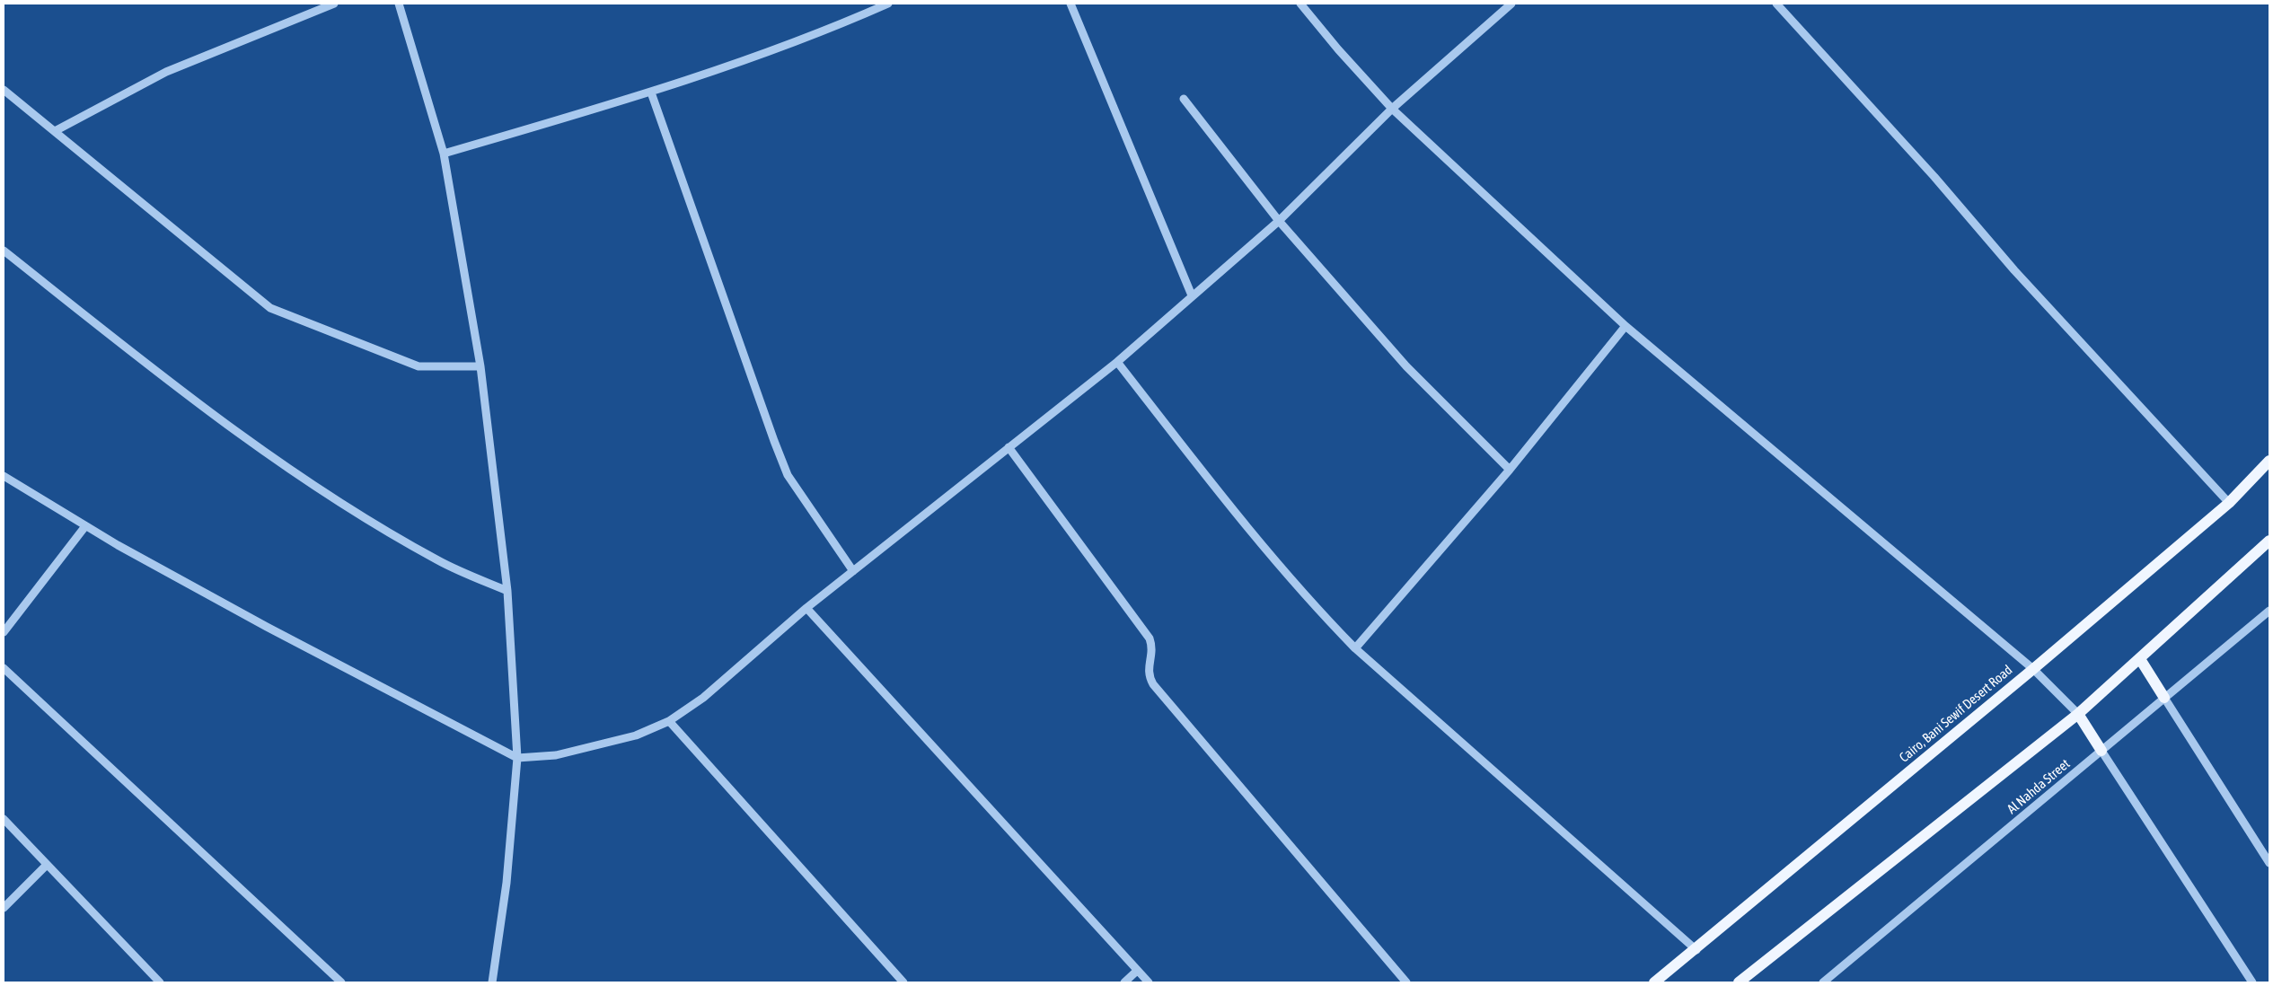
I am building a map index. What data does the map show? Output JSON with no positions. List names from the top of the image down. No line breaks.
{"streets":{"main road":["Cairo, Bani Sewif Desert Road"],"street":["Al Nahda Street"]}}
